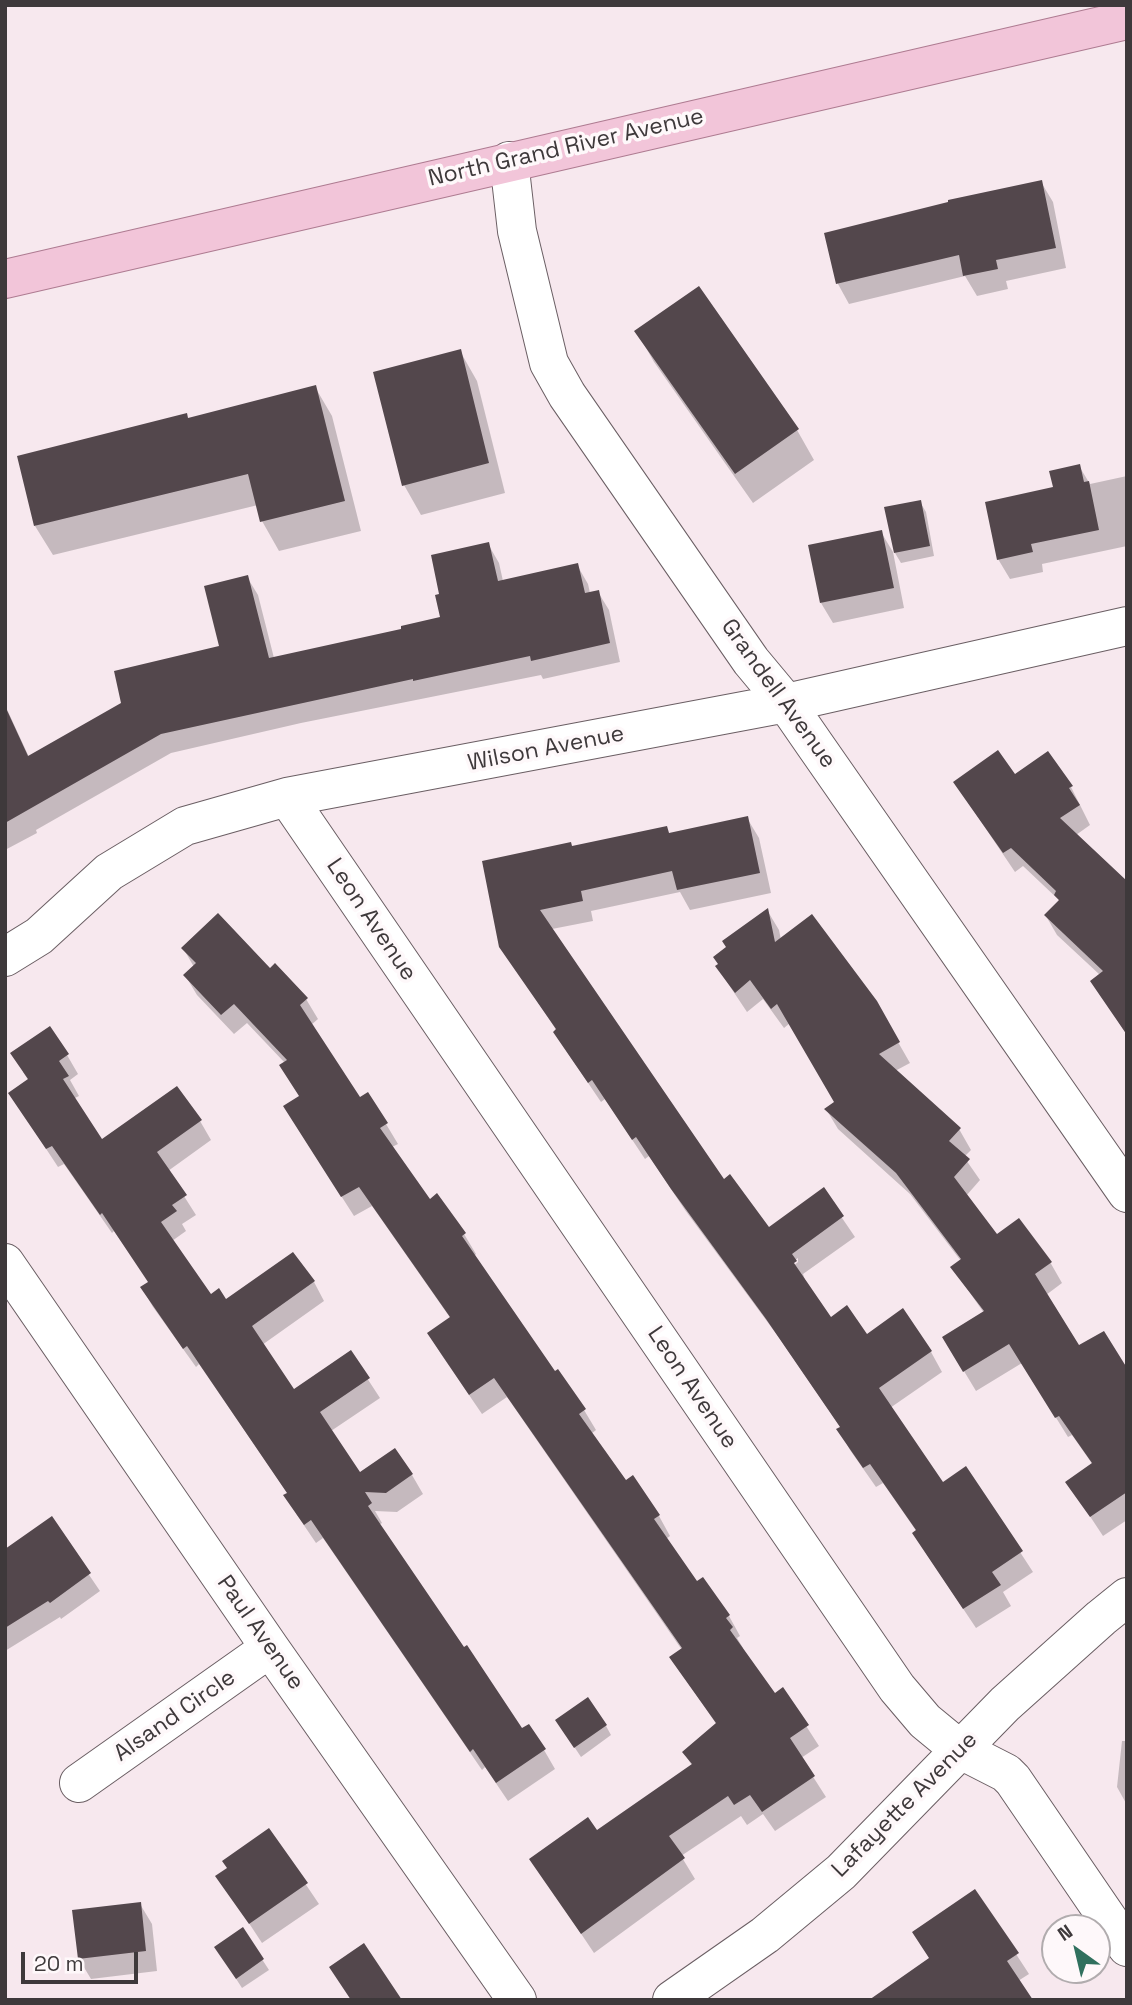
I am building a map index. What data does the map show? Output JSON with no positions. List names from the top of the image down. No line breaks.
{"streets":{"main road":["North Grand River Avenue"],"street":["Grandell Avenue","Wilson Avenue","Leon Avenue","Paul Avenue","Alsand Circle","Lafayette Avenue"]},"crossings":[["North Grand River Avenue","Grandell Avenue"],["Grandell Avenue","Wilson Avenue"],["Wilson Avenue","Leon Avenue"],["Leon Avenue","Lafayette Avenue"],["Paul Avenue","Alsand Circle"]],"scale_bar":"20 m","north":"top left"}
